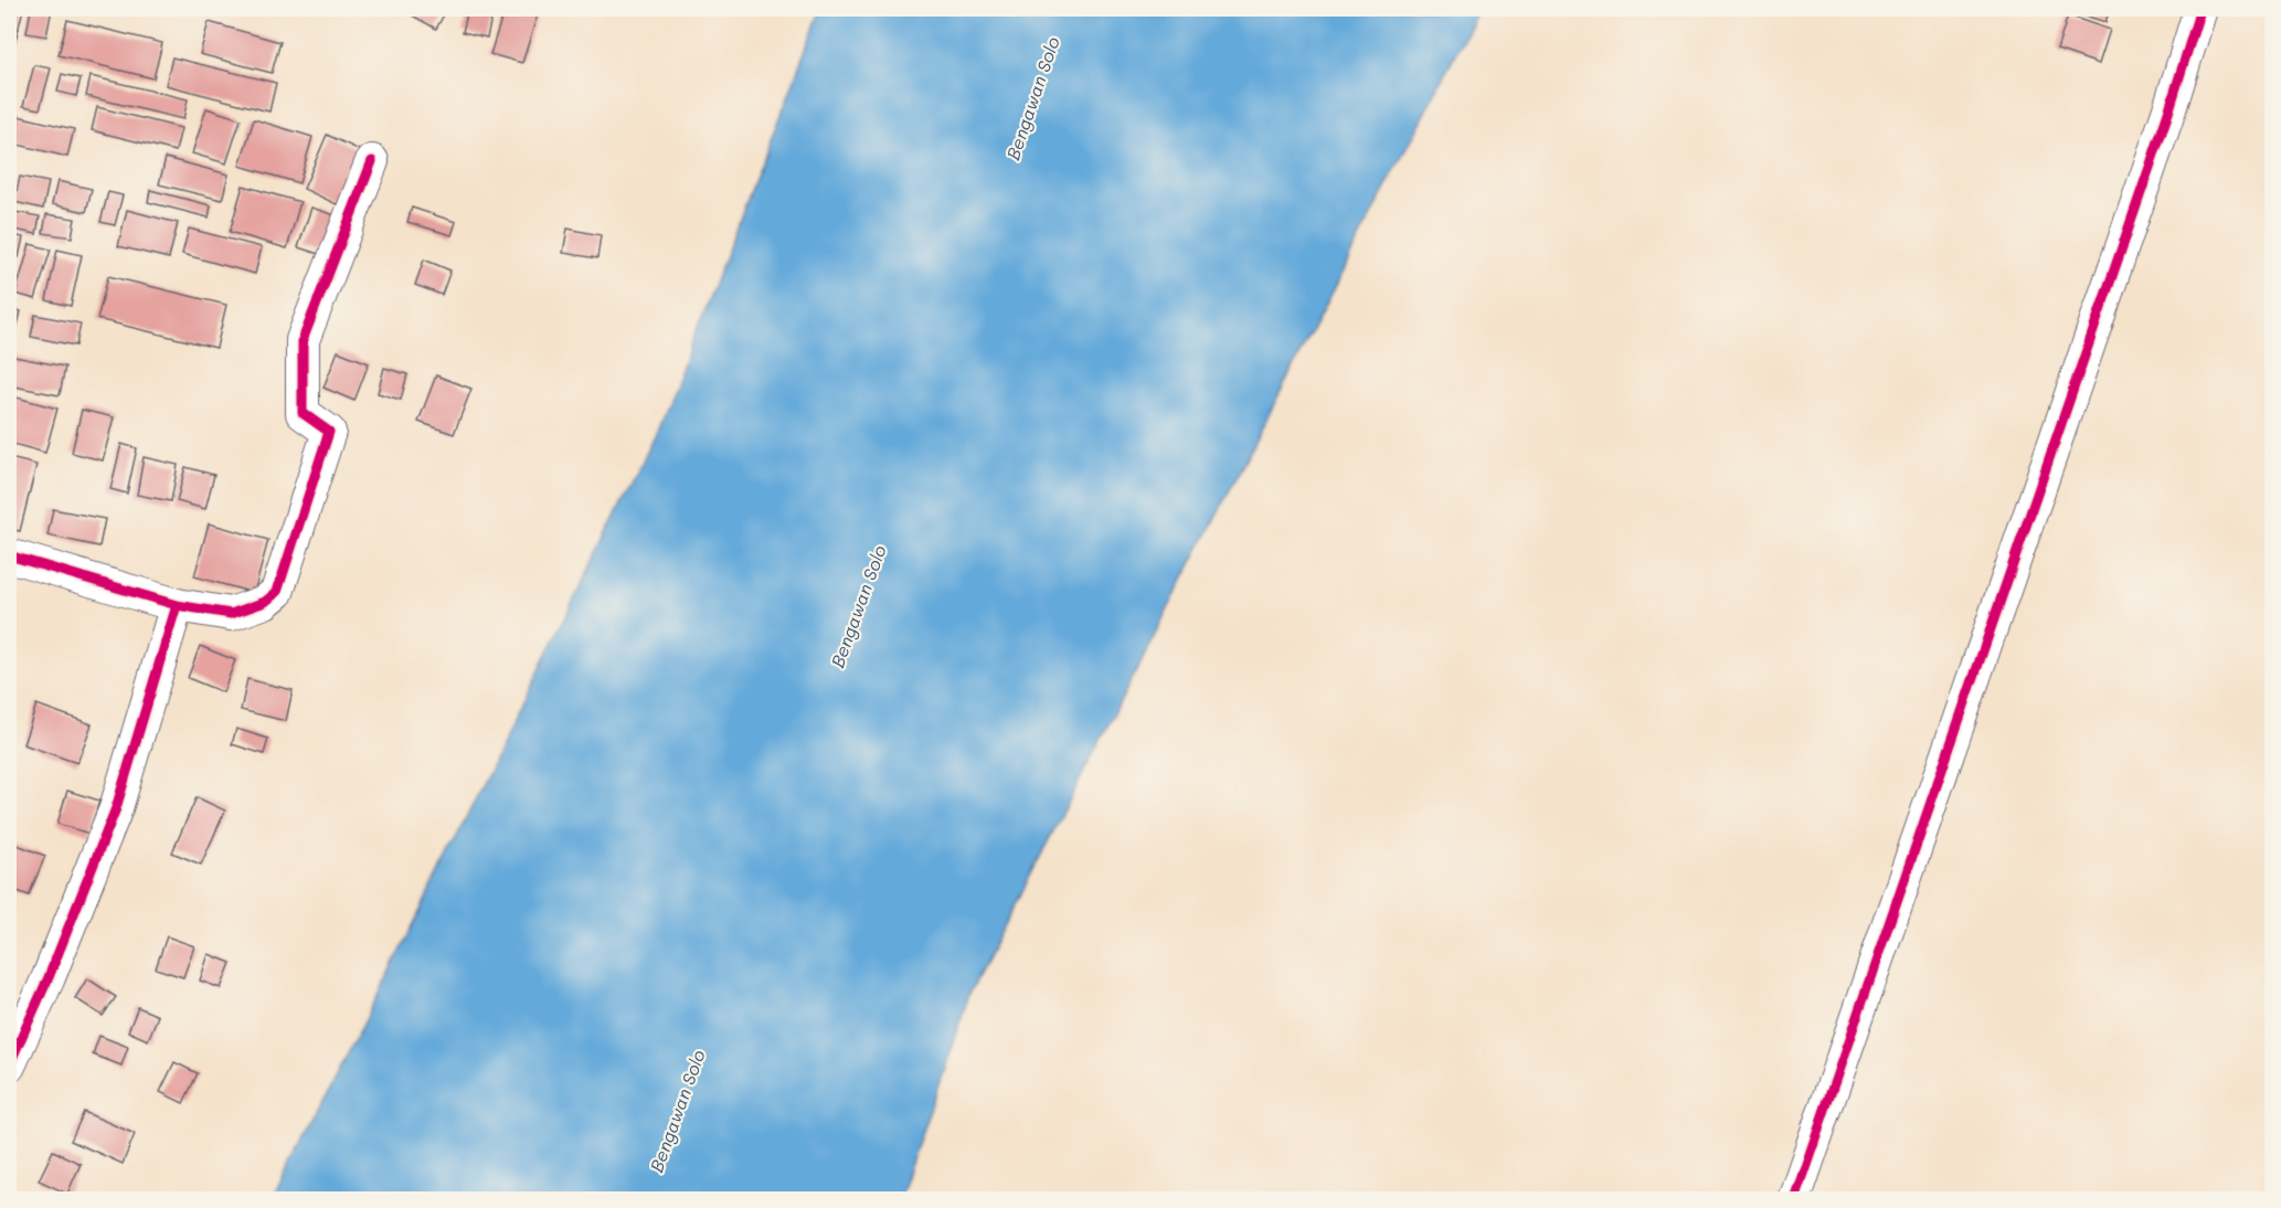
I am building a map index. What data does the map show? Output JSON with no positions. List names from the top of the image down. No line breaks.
{"water":["Bengawan Solo"]}
